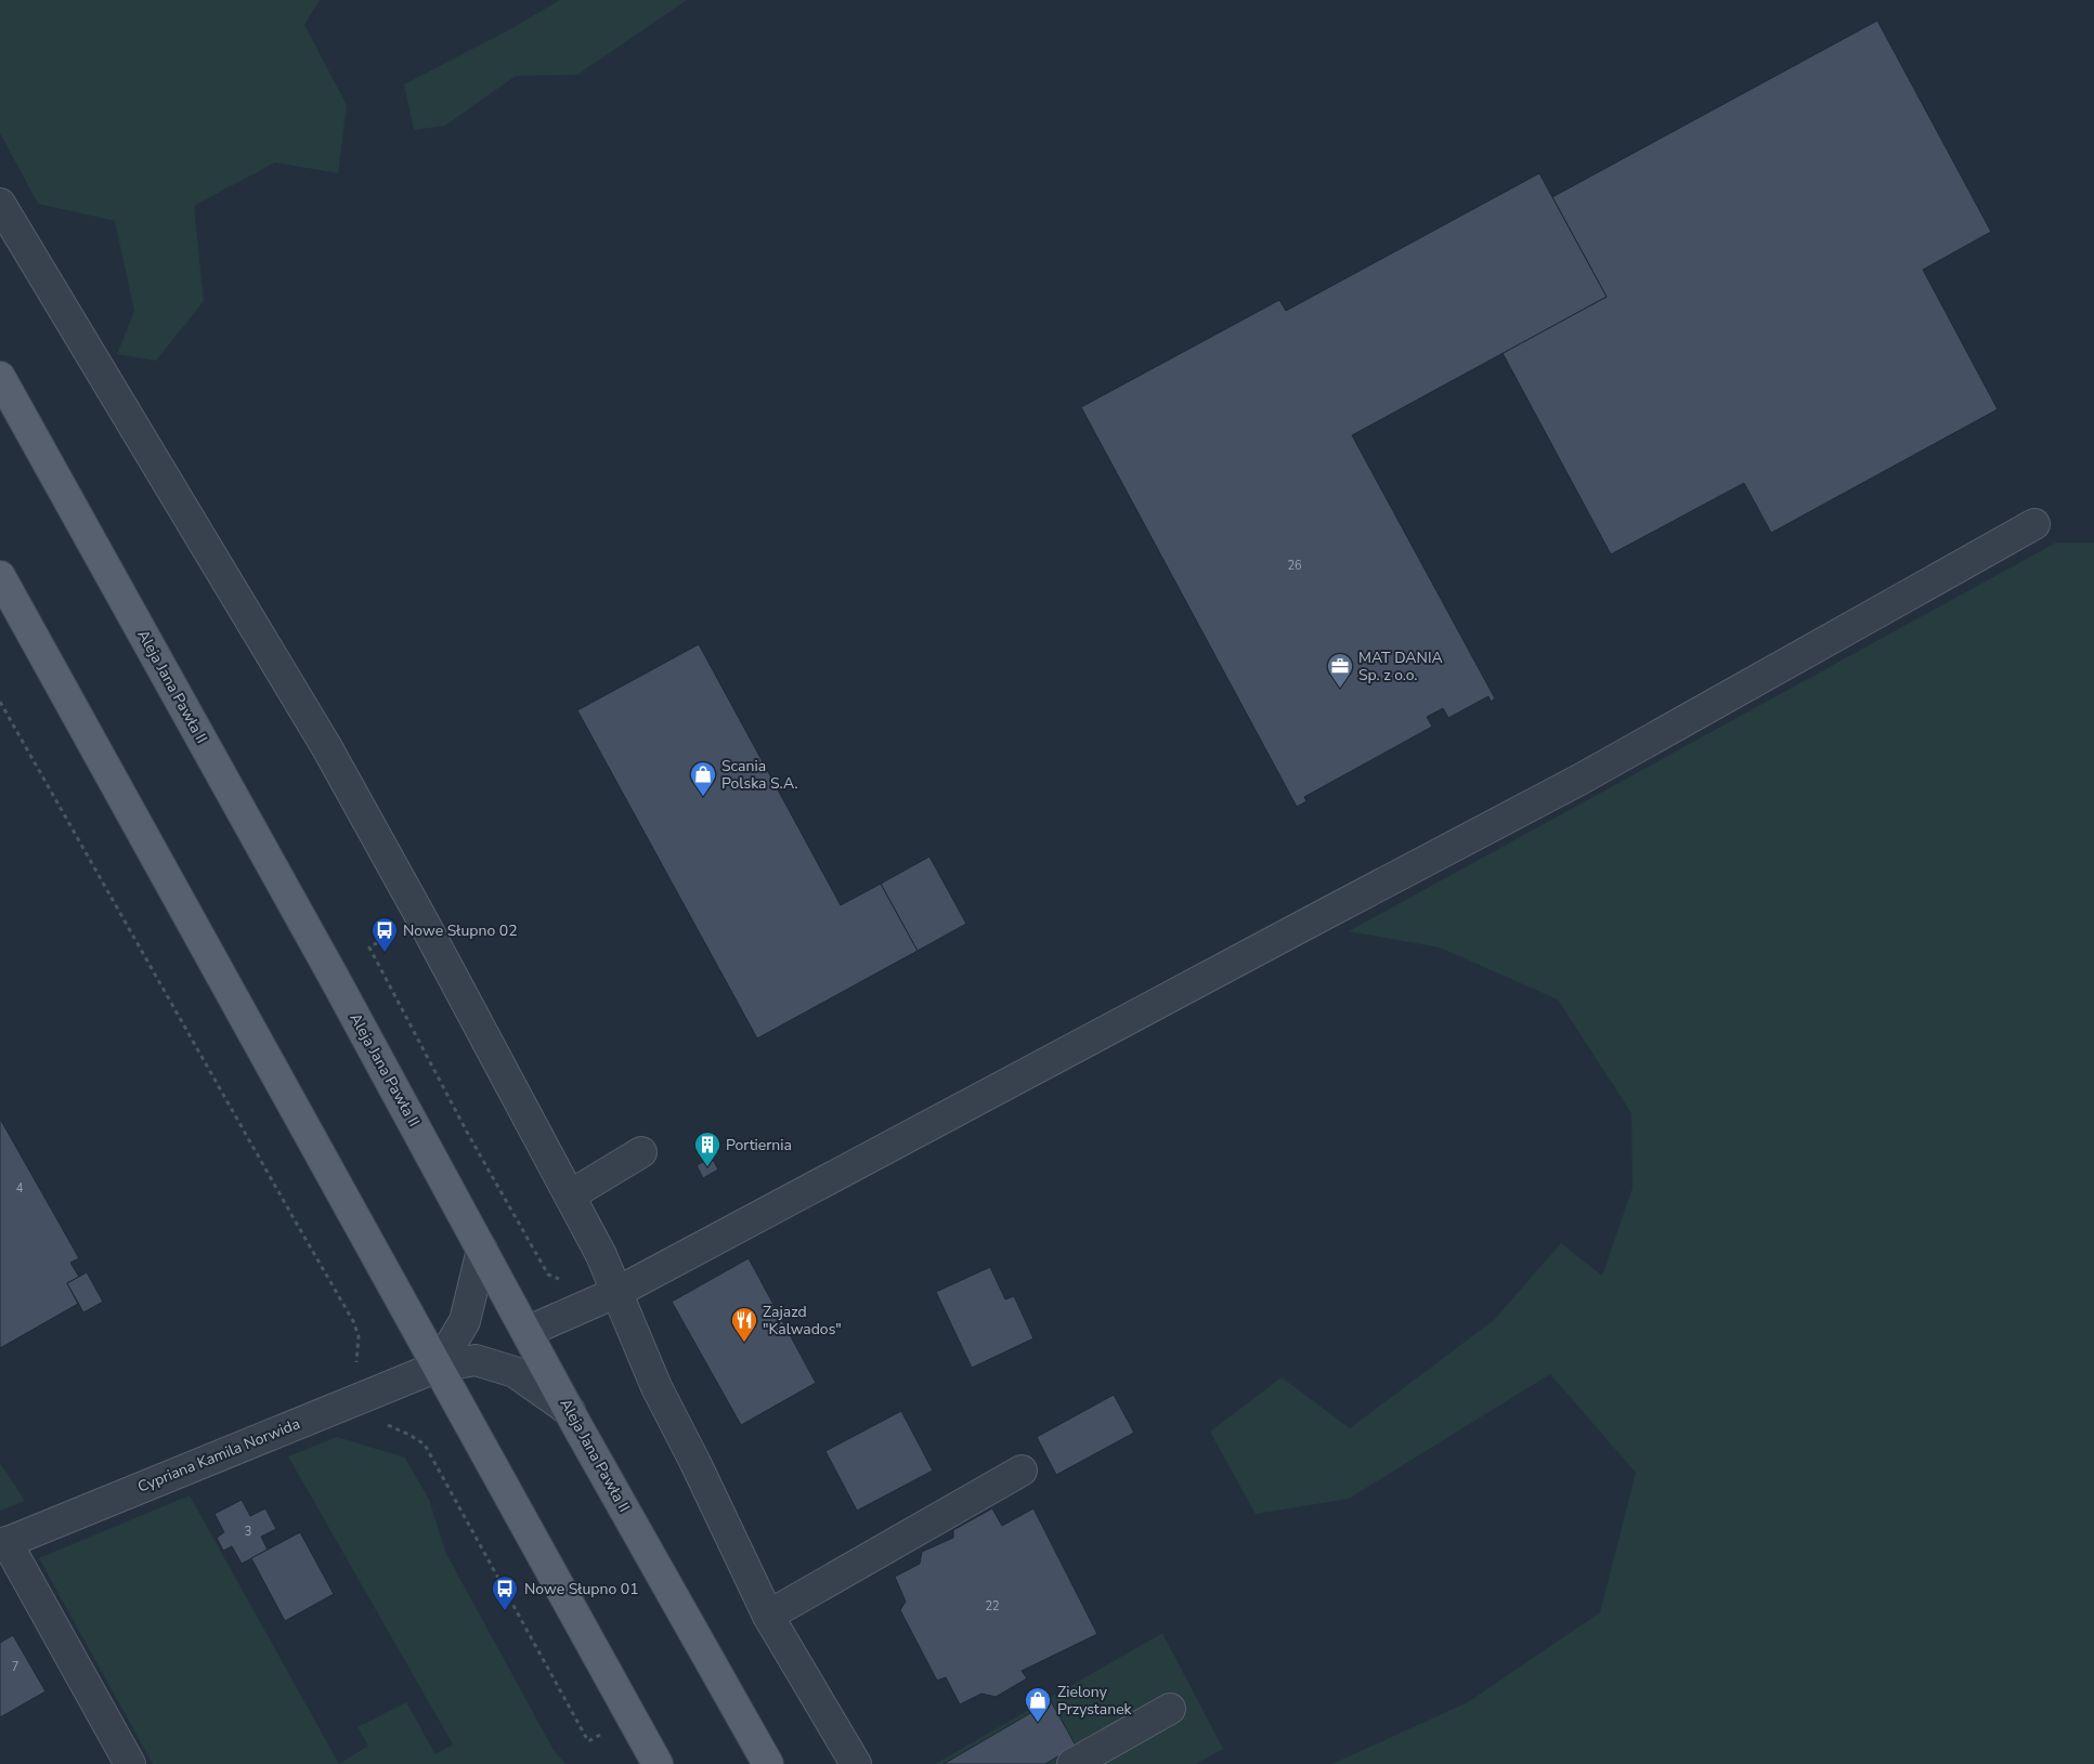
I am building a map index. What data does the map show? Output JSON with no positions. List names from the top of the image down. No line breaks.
{"streets":{"main road":["Aleja Jana Pawła II"],"street":["Cypriana Kamila Norwida"]},"crossings":[["Aleja Jana Pawła II","Cypriana Kamila Norwida"]],"places":{"office":["MAT DANIA Sp. z o.o."],"shop":["Scania Polska S.A.","Zielony Przystanek"],"bus stop":["Nowe Słupno 02","Nowe Słupno 01"],"building":["Portiernia"],"restaurant":["Zajazd \"Kalwados\""]},"house_numbers":["26","4","3","22","7"]}
